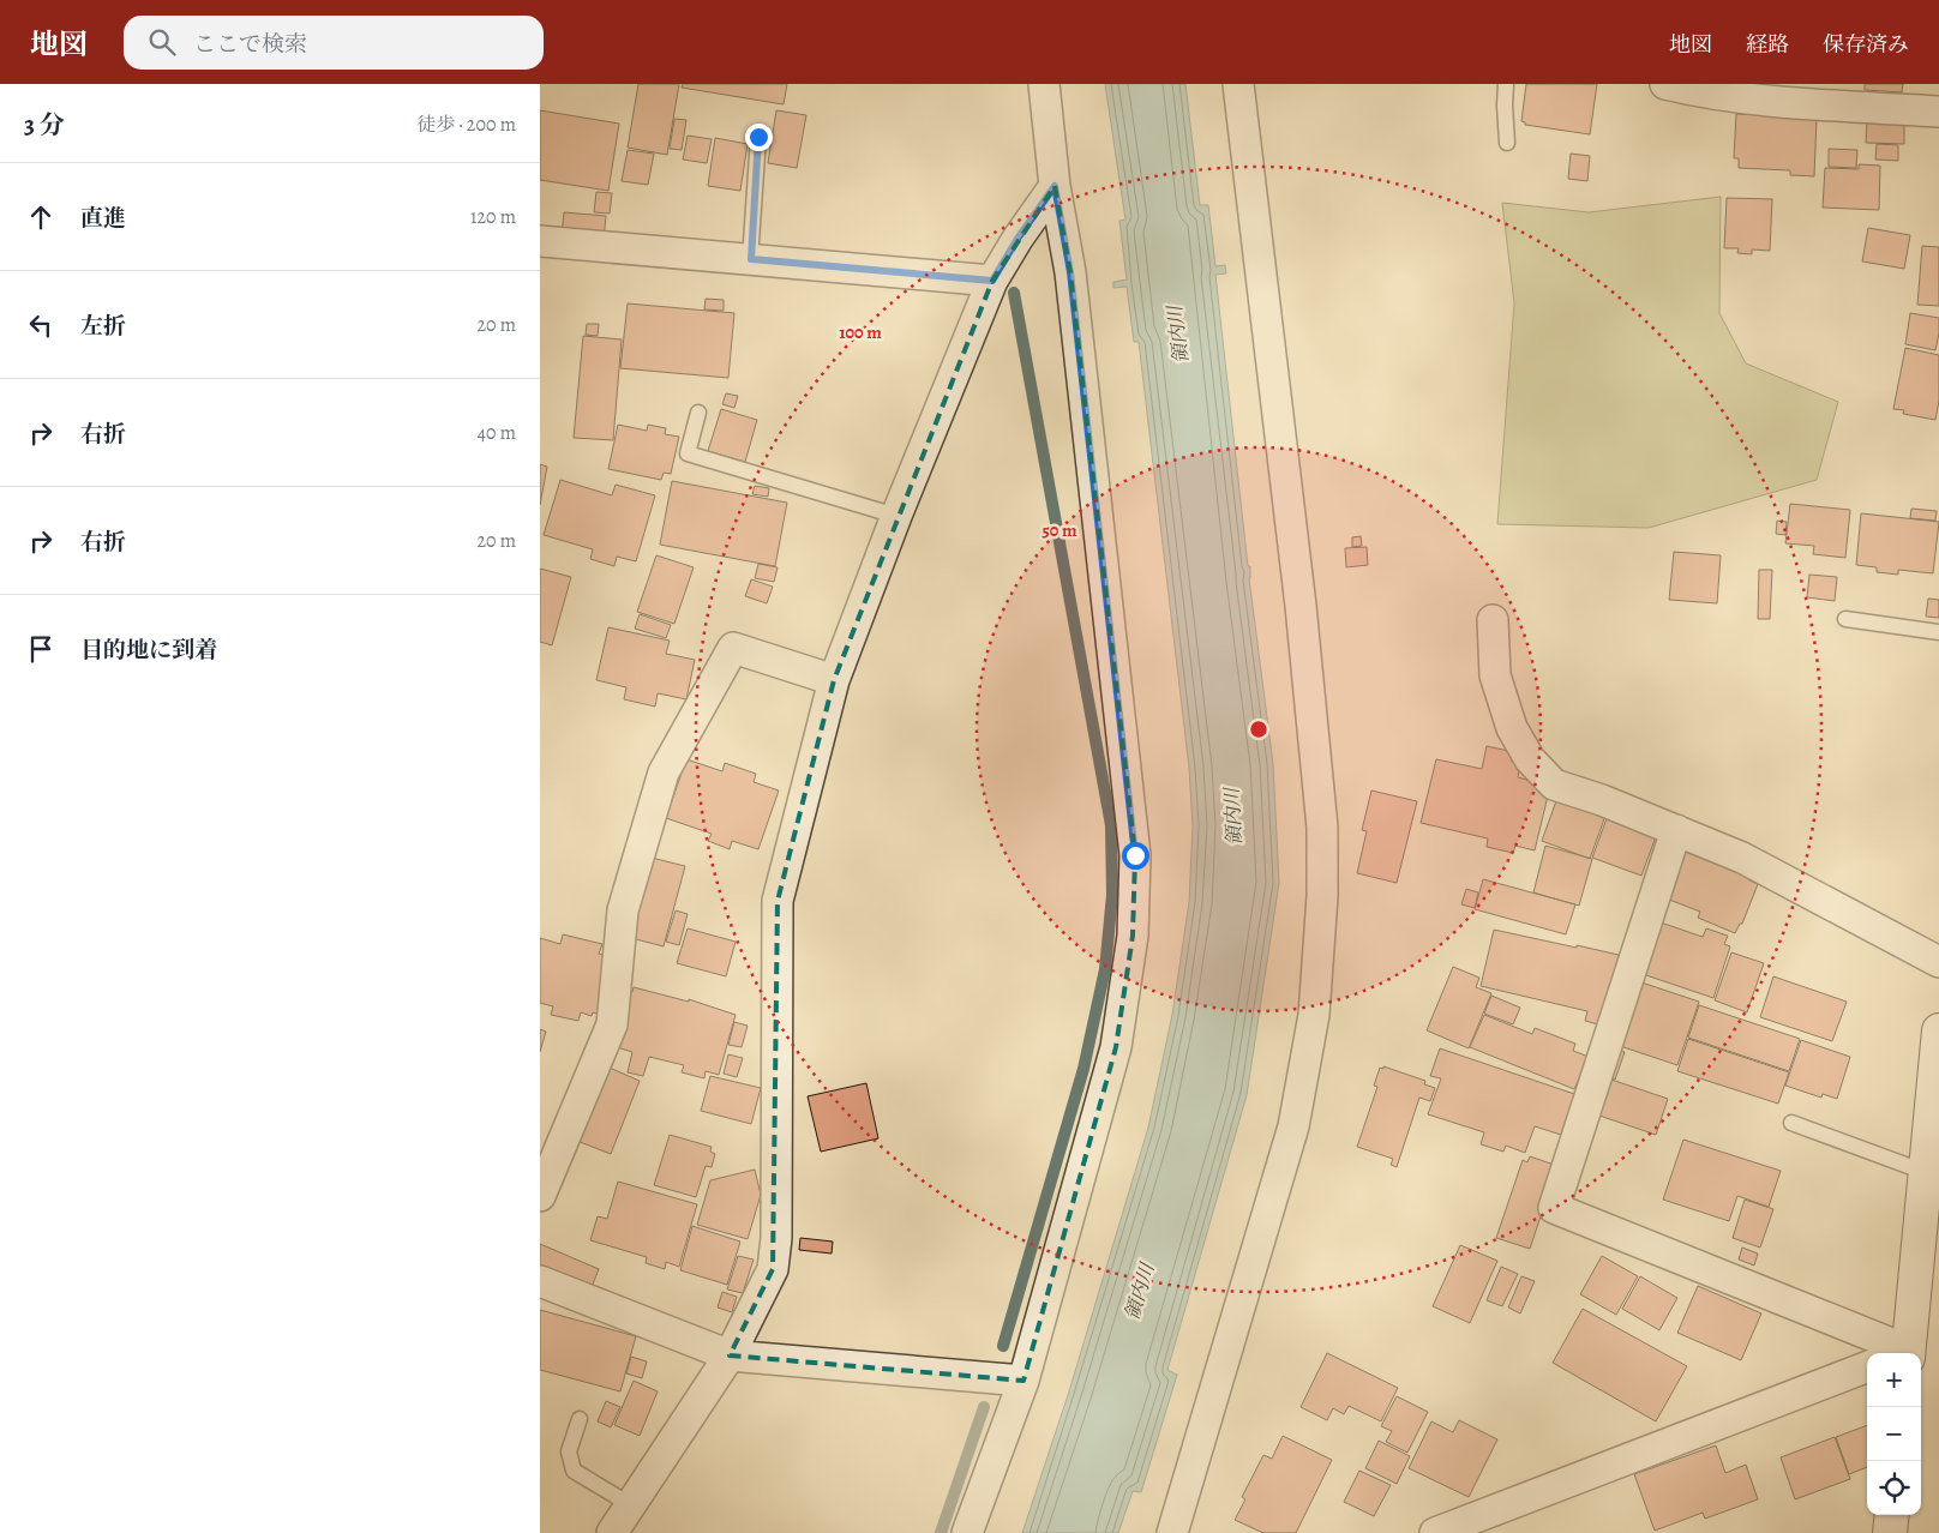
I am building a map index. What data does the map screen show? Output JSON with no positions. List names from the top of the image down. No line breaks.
{"water":["領内川"],"page":{"header":"地図","search":"ここで検索","nav":["地図","経路","保存済み"],"heading":["3 分","徒歩 · 200 m"],"list":[["直進","120 m"],["左折","20 m"],["右折","40 m"],["右折","20 m"],"目的地に到着"],"map_buttons":["+","−"]},"rings":["100 m","50 m"]}
